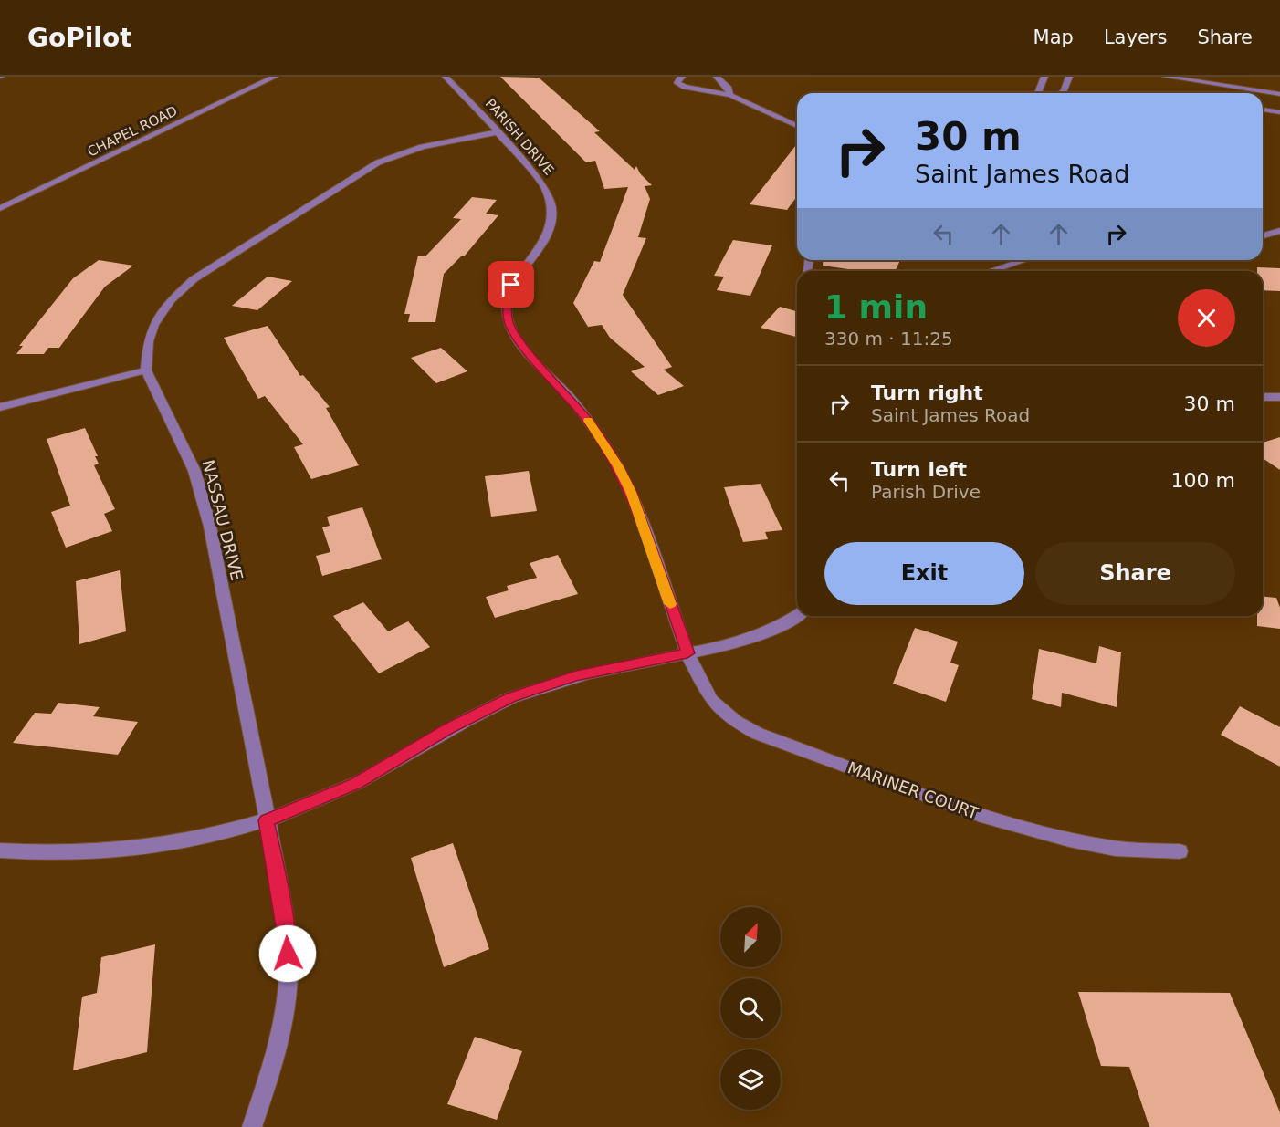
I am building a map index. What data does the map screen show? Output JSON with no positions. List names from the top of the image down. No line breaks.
{"streets":{"street":["CHAPEL ROAD","PARISH DRIVE","NASSAU DRIVE","MARINER COURT"]},"crossings":[["PARISH DRIVE","NASSAU DRIVE"],["PARISH DRIVE","MARINER COURT"]],"north":"top right","page":{"header":"GoPilot","nav":["Map","Layers","Share"],"turn":["30 m","Saint James Road"],"heading":["1 min","330 m · 11:25"],"list":[{"name":"Turn right","note":"Saint James Road","value":"30 m"},{"name":"Turn left","note":"Parish Drive","value":"100 m"}],"buttons":["Exit","Share"]}}
